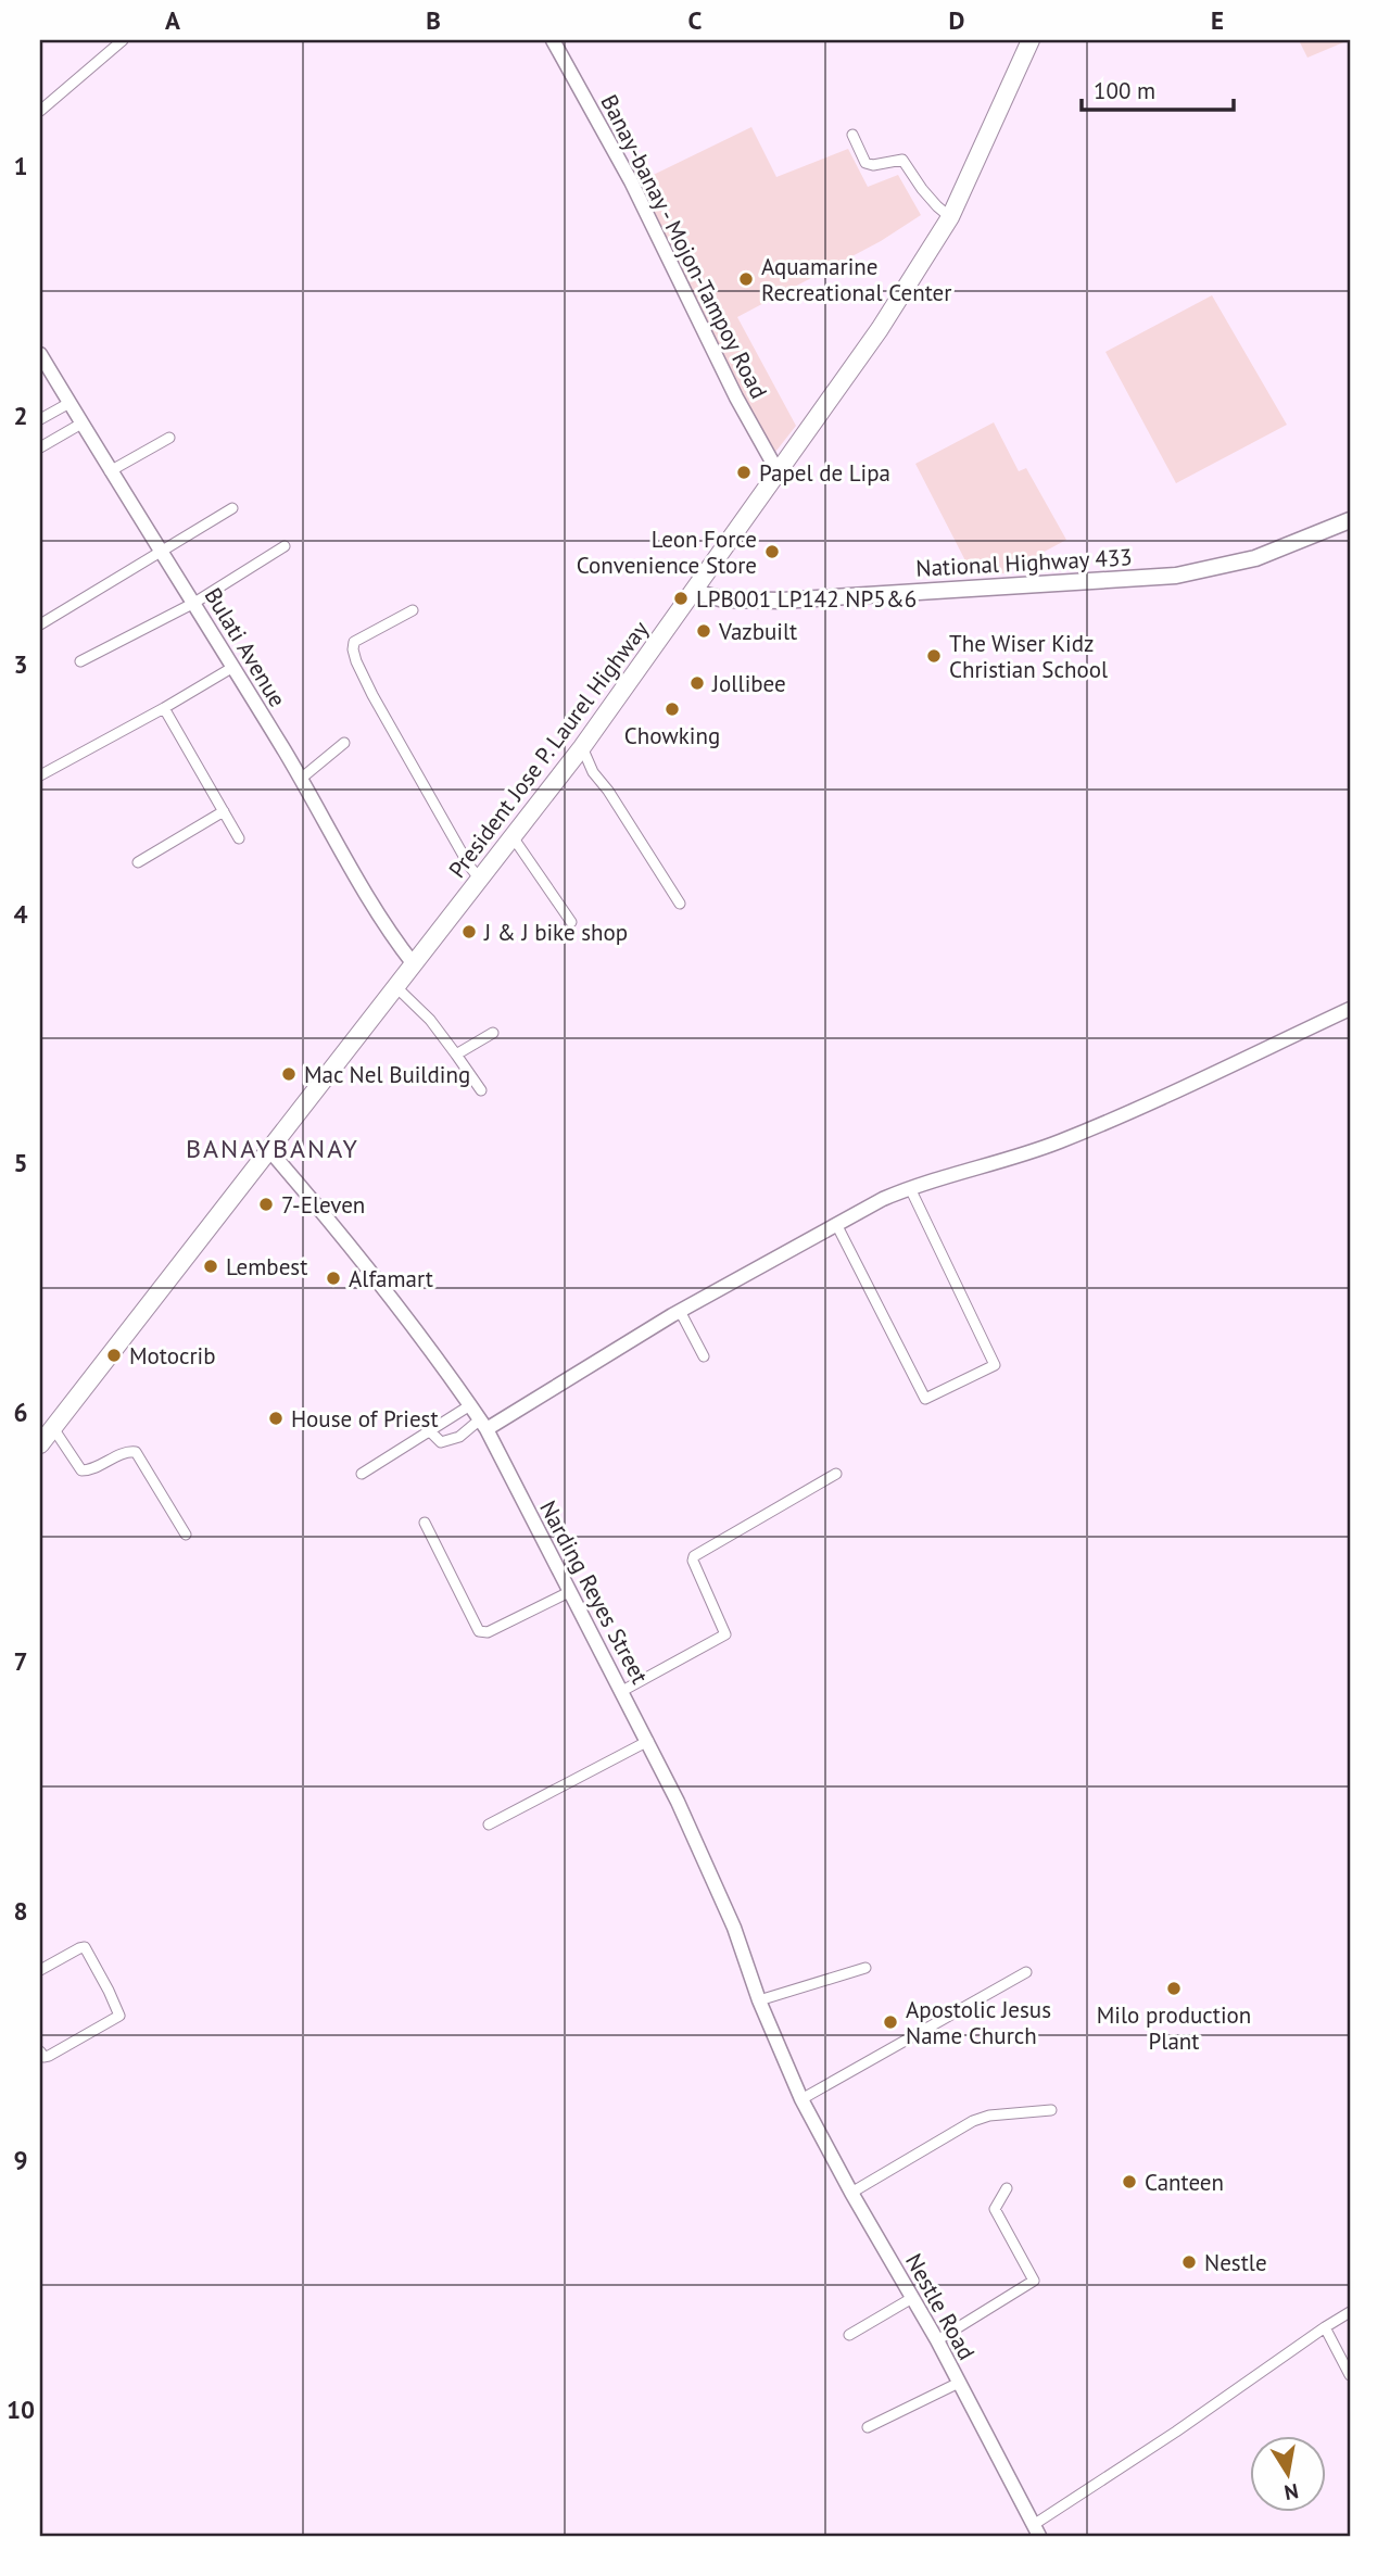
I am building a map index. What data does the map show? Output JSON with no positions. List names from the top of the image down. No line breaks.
{"streets":{"highway":["President Jose P. Laurel Highway"],"main road":["National Highway 433"],"street":["Banay-banay - Mojon-Tampoy Road","Bulati Avenue","Narding Reyes Street","Nestle Road"]},"crossings":[["Banay-banay - Mojon-Tampoy Road","President Jose P. Laurel Highway"],["National Highway 433","President Jose P. Laurel Highway"],["Bulati Avenue","President Jose P. Laurel Highway"],["President Jose P. Laurel Highway","Narding Reyes Street"],["Narding Reyes Street","Nestle Road"]],"districts":["BANAYBANAY"],"places":["Aquamarine Recreational Center","Papel de Lipa","Leon Force Convenience Store","LPB001 LP142 NP5&6","Vazbuilt","The Wiser Kidz Christian School","Jollibee","Chowking","J & J bike shop","Mac Nel Building","7-Eleven","Lembest","Alfamart","Motocrib","House of Priest","Milo production Plant","Apostolic Jesus Name Church","Canteen","Nestle"],"scale_bar":"100 m","north":"bottom","grid":{"columns":["A","B","C","D","E"],"rows":["1","2","3","4","5","6","7","8","9","10"]}}
